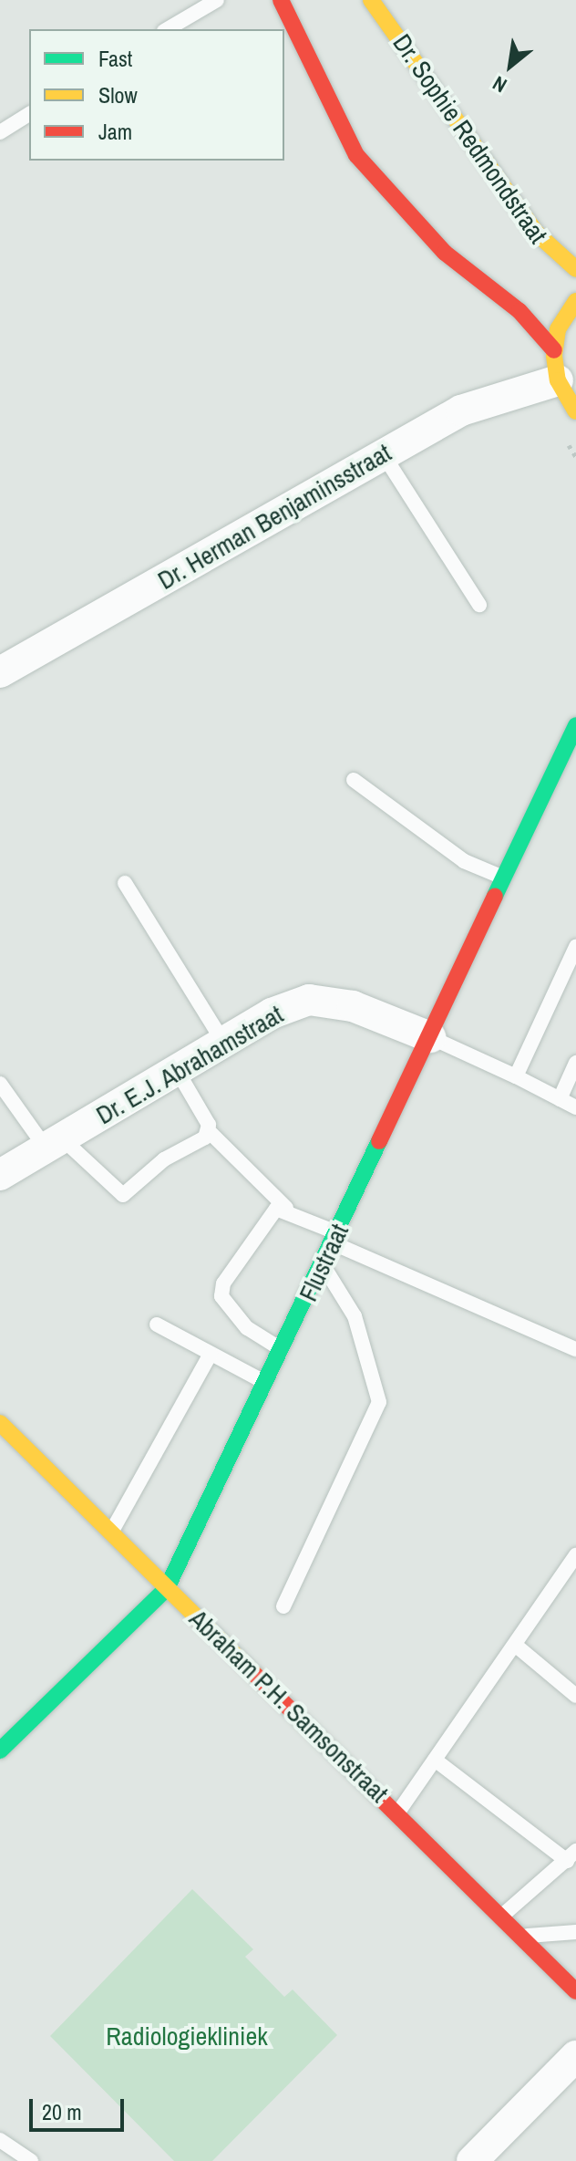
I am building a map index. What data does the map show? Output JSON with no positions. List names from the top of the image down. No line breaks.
{"streets":{"street":["Dr. Sophie Redmondstraat","Dr. Herman Benjaminsstraat","Dr. E.J. Abrahamstraat","Flustraat","Abraham P.H. Samsonstraat"]},"crossings":[["Dr. E.J. Abrahamstraat","Flustraat"],["Flustraat","Abraham P.H. Samsonstraat"]],"parks":["Radiologiekliniek"],"legend":["Fast","Slow","Jam"],"scale_bar":"20 m","north":"bottom left"}
